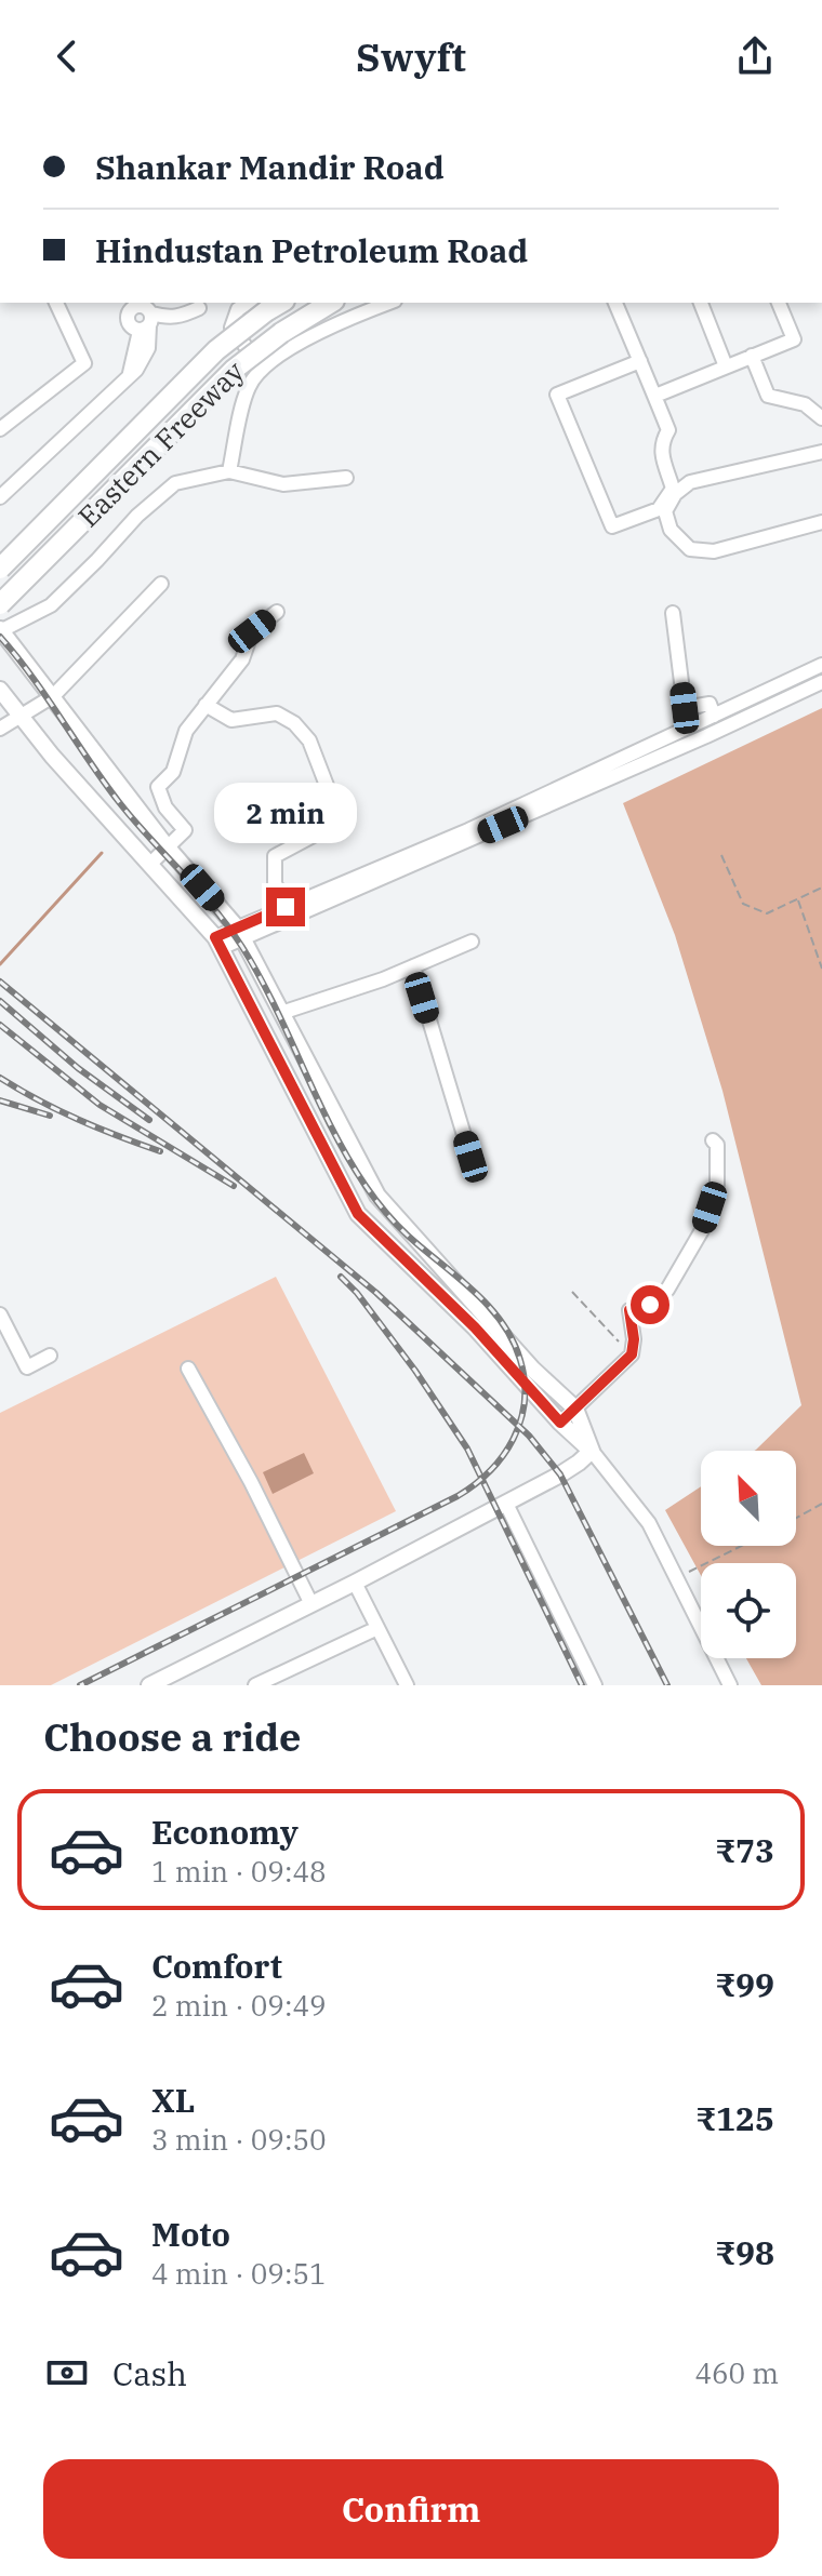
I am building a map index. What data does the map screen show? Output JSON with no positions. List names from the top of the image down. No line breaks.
{"streets":{"highway":["Eastern Freeway"]},"north":"top left","page":{"header":"Swyft","banner":["Shankar Mandir Road","Hindustan Petroleum Road"],"bubble":"2 min","heading":"Choose a ride","list":[{"name":"Economy","note":"1 min · 09:48","value":"₹73"},{"name":"Comfort","note":"2 min · 09:49","value":"₹99"},{"name":"XL","note":"3 min · 09:50","value":"₹125"},{"name":"Moto","note":"4 min · 09:51","value":"₹98"}],"pay":["Cash","460 m"],"buttons":"Confirm"}}
